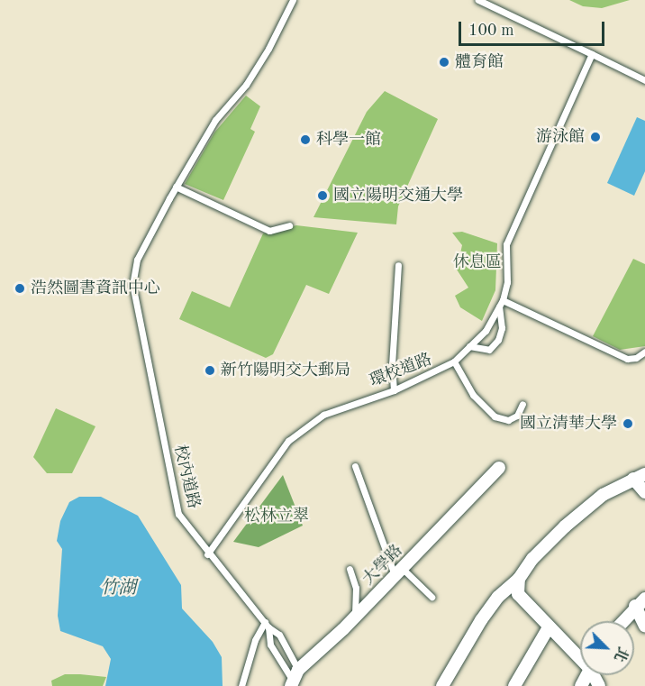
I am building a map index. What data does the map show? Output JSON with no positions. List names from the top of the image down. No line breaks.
{"streets":{"street":["大學路"],"lane":["環校道路","校內道路"]},"crossings":[["環校道路","校內道路"]],"water":["竹湖"],"parks":["休息區","松林立翠"],"places":["體育館","游泳館","科學一館","國立陽明交通大學","浩然圖書資訊中心","新竹陽明交大郵局","國立清華大學"],"scale_bar":"100 m","north":"bottom right"}
